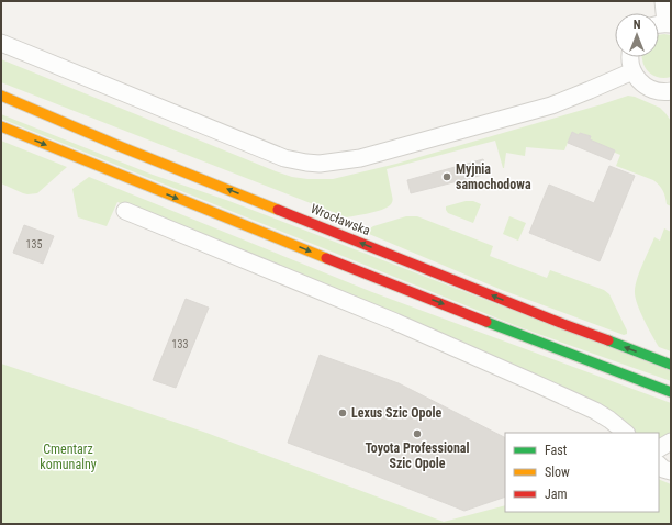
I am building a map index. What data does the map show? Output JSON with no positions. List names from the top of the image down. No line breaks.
{"streets":{"main road":["Wrocławska"]},"parks":["Cmentarz komunalny"],"places":["Myjnia samochodowa","Lexus Szic Opole","Toyota Professional Szic Opole"],"house_numbers":["135","133"],"legend":["Fast","Slow","Jam"],"north":"top"}
